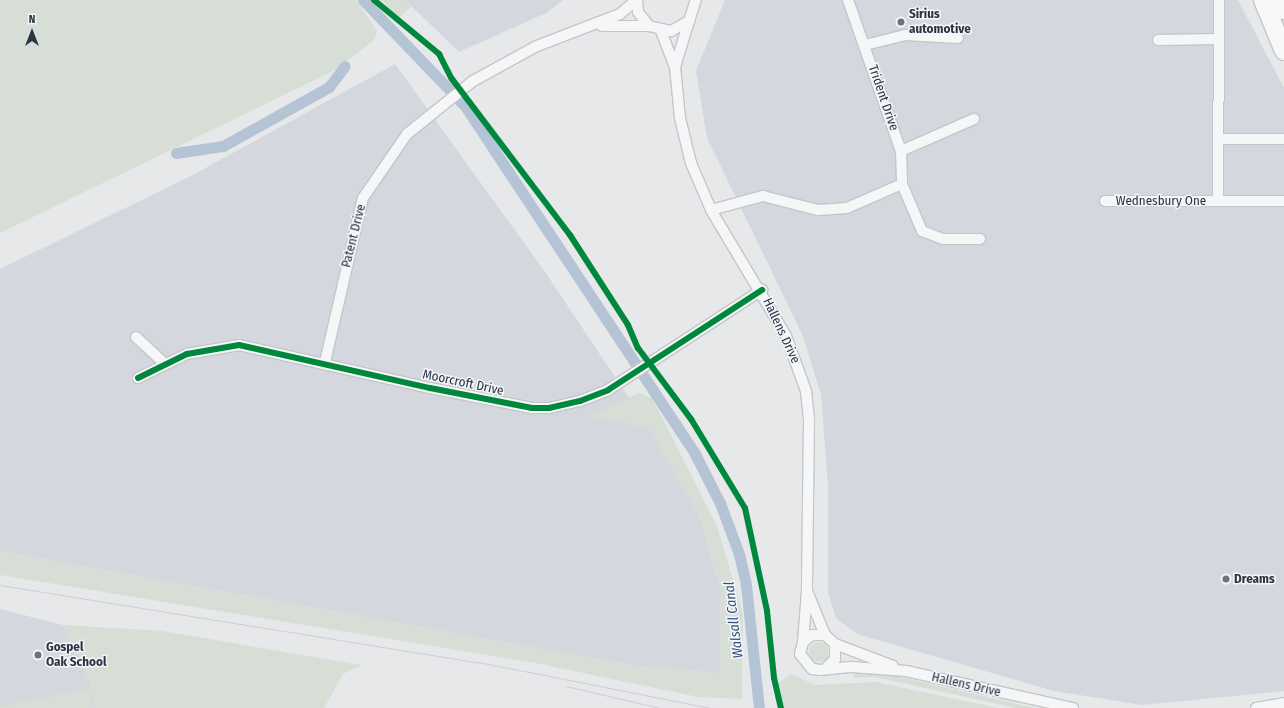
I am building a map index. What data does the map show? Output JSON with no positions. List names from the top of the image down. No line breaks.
{"streets":{"street":["Trident Drive","Wednesbury One","Patent Drive","Hallens Drive","Moorcroft Drive"]},"crossings":[["Patent Drive","Moorcroft Drive"],["Hallens Drive","Moorcroft Drive"]],"water":["Walsall Canal"],"places":["Sirius automotive","Dreams","Gospel Oak School"],"north":"top"}
